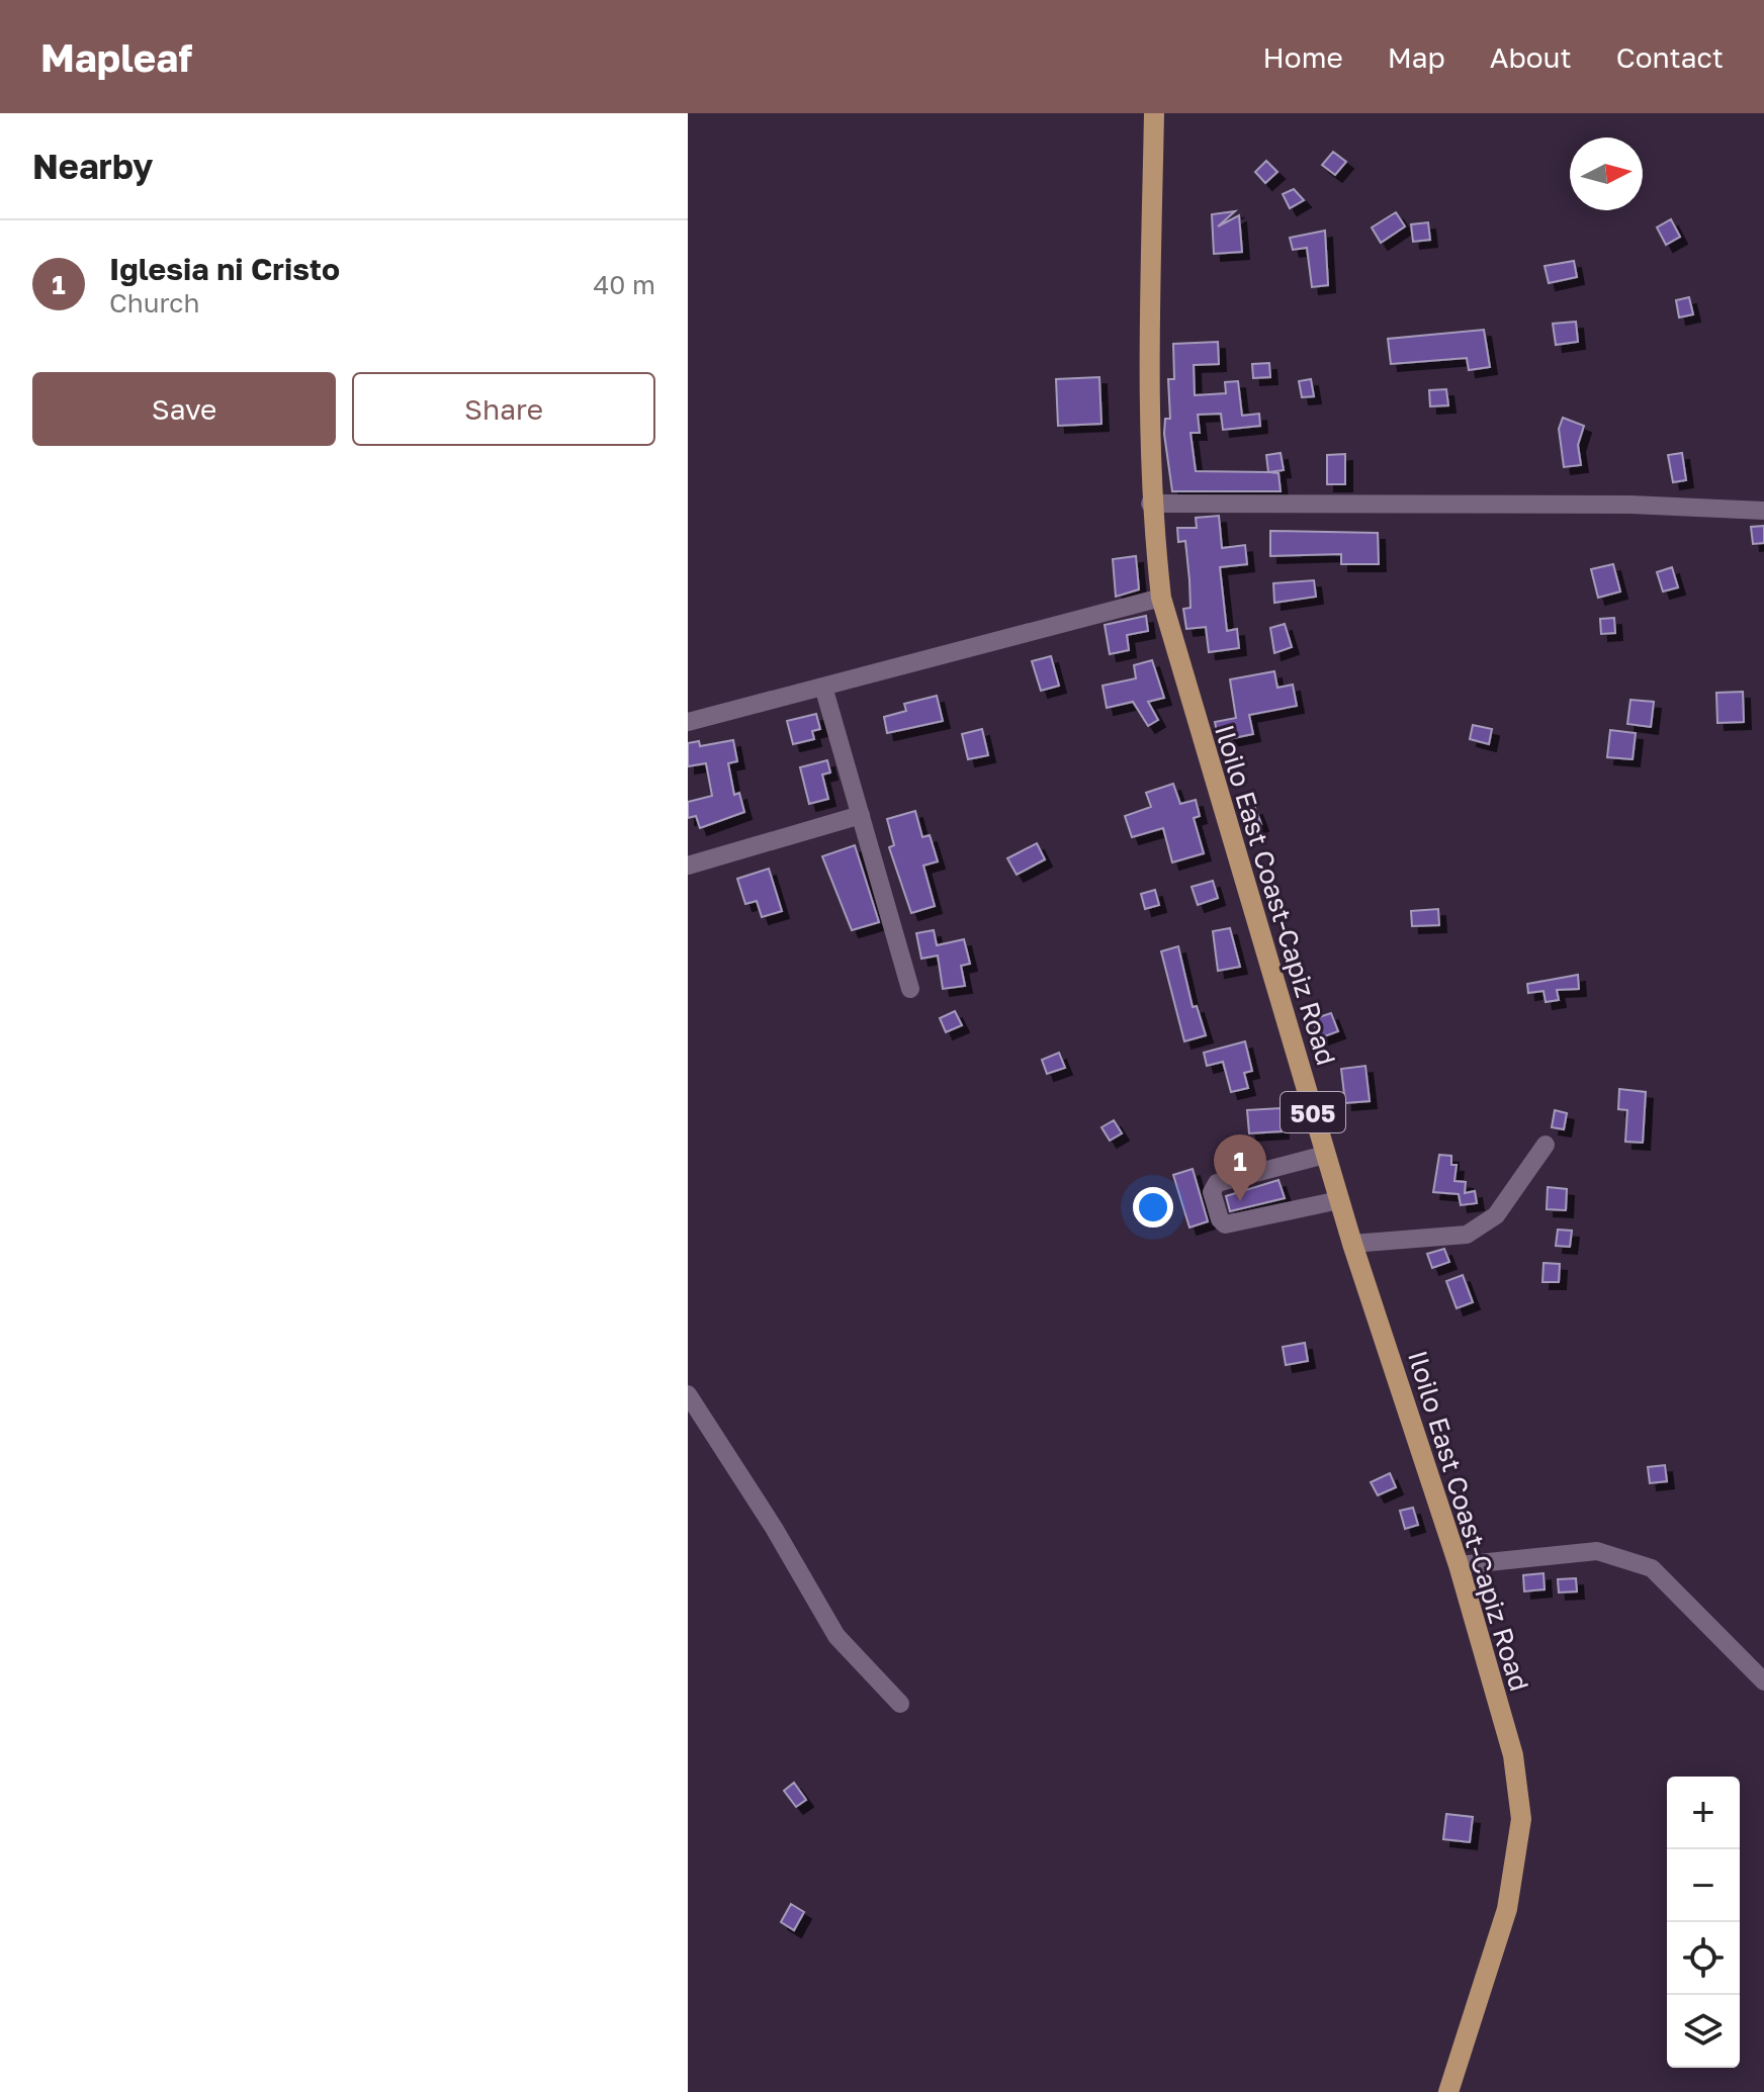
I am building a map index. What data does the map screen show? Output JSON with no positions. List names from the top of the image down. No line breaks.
{"streets":{"main road":["Iloilo East Coast-Capiz Road","505"]},"north":"right","page":{"header":"Mapleaf","nav":["Home","Map","About","Contact"],"heading":"Nearby","list":[{"mark":"1","name":"Iglesia ni Cristo","note":"Church","value":"40 m"}],"buttons":["Save","Share"],"pins":"1","map_buttons":["+","−"]}}
